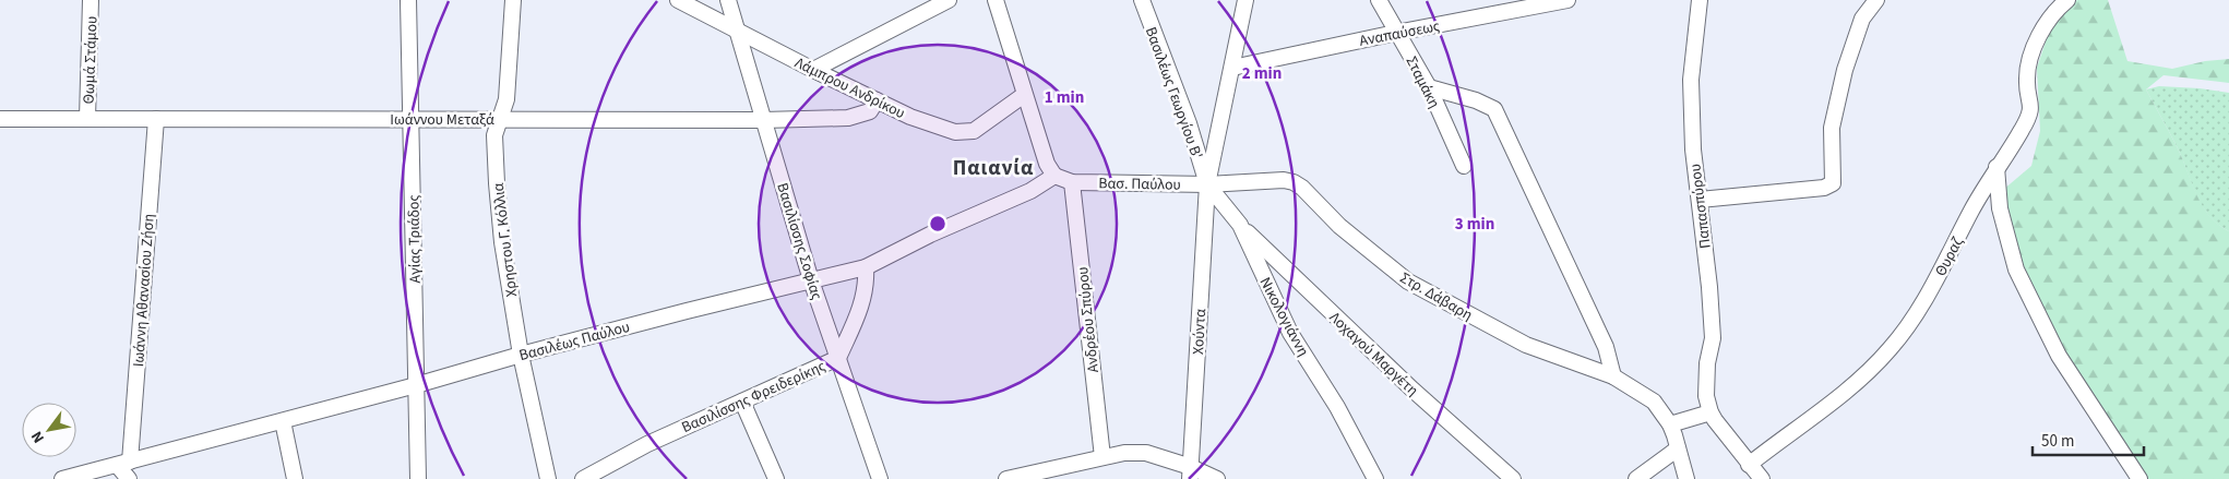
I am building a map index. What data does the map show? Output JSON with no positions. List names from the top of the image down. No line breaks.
{"streets":{"street":["Αναπαύσεως","Θωμά Στάμου","Σταμάκη","Λάμπρου Ανδρίκου","Βασιλέως Γεωργίου Β'","Ιωάννου Μεταξά","Βασ. Παύλου","Παπασπύρου","Αγίας Τριάδος","Χρηστου Γ. Κόλλια","Βασιλίσσης Σοφίας","Θυραζ","Ιωάννη Αθανασίου Ζήση","Στρ. Δάβαρη","Νικολογιάννη","Ανδρέου Σπύρου","Χούντα","Βασιλέως Παύλου","Λοχαγού Μαργέτη","Βασιλίσσης Φρειδερίκης"]},"crossings":[["Αναπαύσεως","Σταμάκη"],["Θωμά Στάμου","Ιωάννου Μεταξά"],["Λάμπρου Ανδρίκου","Ιωάννου Μεταξά"],["Λάμπρου Ανδρίκου","Βασιλίσσης Σοφίας"],["Βασιλέως Γεωργίου Β'","Βασ. Παύλου"],["Βασιλέως Γεωργίου Β'","Στρ. Δάβαρη"],["Βασιλέως Γεωργίου Β'","Νικολογιάννη"],["Βασιλέως Γεωργίου Β'","Χούντα"],["Ιωάννου Μεταξά","Αγίας Τριάδος"],["Ιωάννου Μεταξά","Χρηστου Γ. Κόλλια"],["Ιωάννου Μεταξά","Βασιλίσσης Σοφίας"],["Ιωάννου Μεταξά","Ιωάννη Αθανασίου Ζήση"],["Βασ. Παύλου","Στρ. Δάβαρη"],["Βασ. Παύλου","Νικολογιάννη"],["Βασ. Παύλου","Ανδρέου Σπύρου"],["Βασ. Παύλου","Χούντα"],["Αγίας Τριάδος","Βασιλέως Παύλου"],["Χρηστου Γ. Κόλλια","Βασιλέως Παύλου"],["Βασιλίσσης Σοφίας","Βασιλέως Παύλου"],["Βασιλίσσης Σοφίας","Βασιλίσσης Φρειδερίκης"],["Ιωάννη Αθανασίου Ζήση","Βασιλέως Παύλου"],["Στρ. Δάβαρη","Νικολογιάννη"],["Στρ. Δάβαρη","Χούντα"],["Νικολογιάννη","Χούντα"],["Νικολογιάννη","Λοχαγού Μαργέτη"],["Βασιλέως Παύλου","Βασιλίσσης Φρειδερίκης"]],"districts":["Παιανία"],"scale_bar":"50 m","north":"bottom left","rings":["2 min","1 min","3 min"]}
